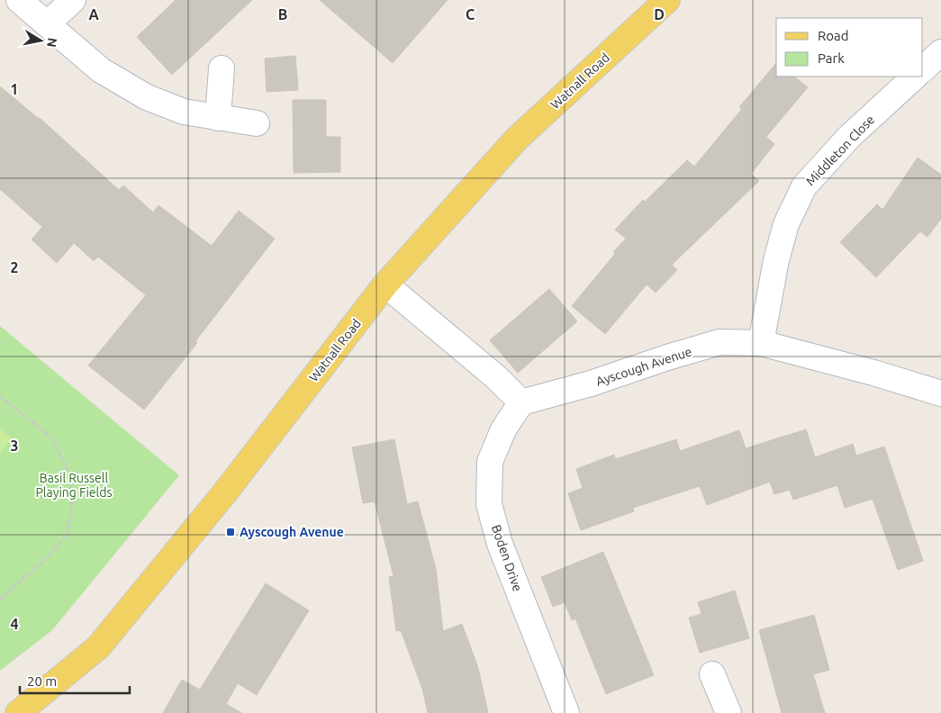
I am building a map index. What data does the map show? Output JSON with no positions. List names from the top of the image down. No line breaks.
{"streets":{"main road":["Watnall Road"],"street":["Middleton Close","Ayscough Avenue","Boden Drive"]},"crossings":[["Middleton Close","Ayscough Avenue"],["Ayscough Avenue","Boden Drive"]],"parks":["Basil Russell Playing Fields"],"places":{"transit":["Ayscough Avenue"]},"legend":["Road","Park"],"scale_bar":"20 m","north":"right","grid":{"columns":["A","B","C","D"],"rows":["1","2","3","4"]}}
